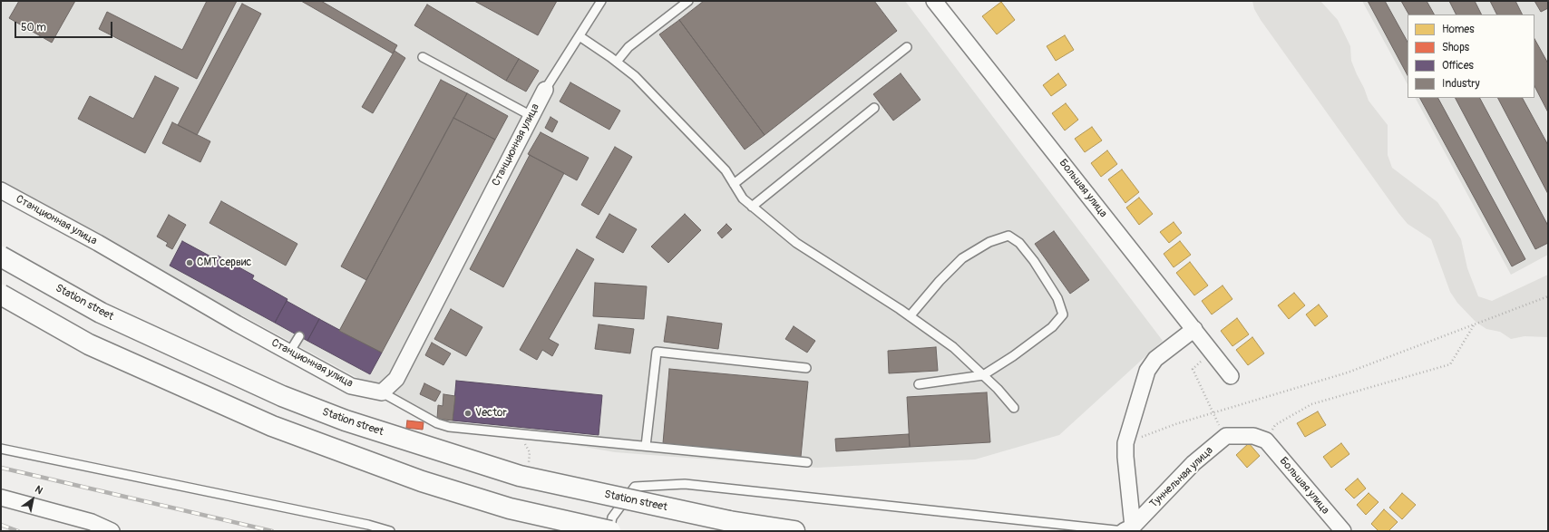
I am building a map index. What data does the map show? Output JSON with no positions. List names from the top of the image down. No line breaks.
{"streets":{"main road":["Station street"],"street":["Станционная улица","Большая улица","Туннельная улица"]},"places":["СМТ сервис","Vector"],"legend":["Homes","Shops","Offices","Industry"],"scale_bar":"50 m","north":"top right"}
